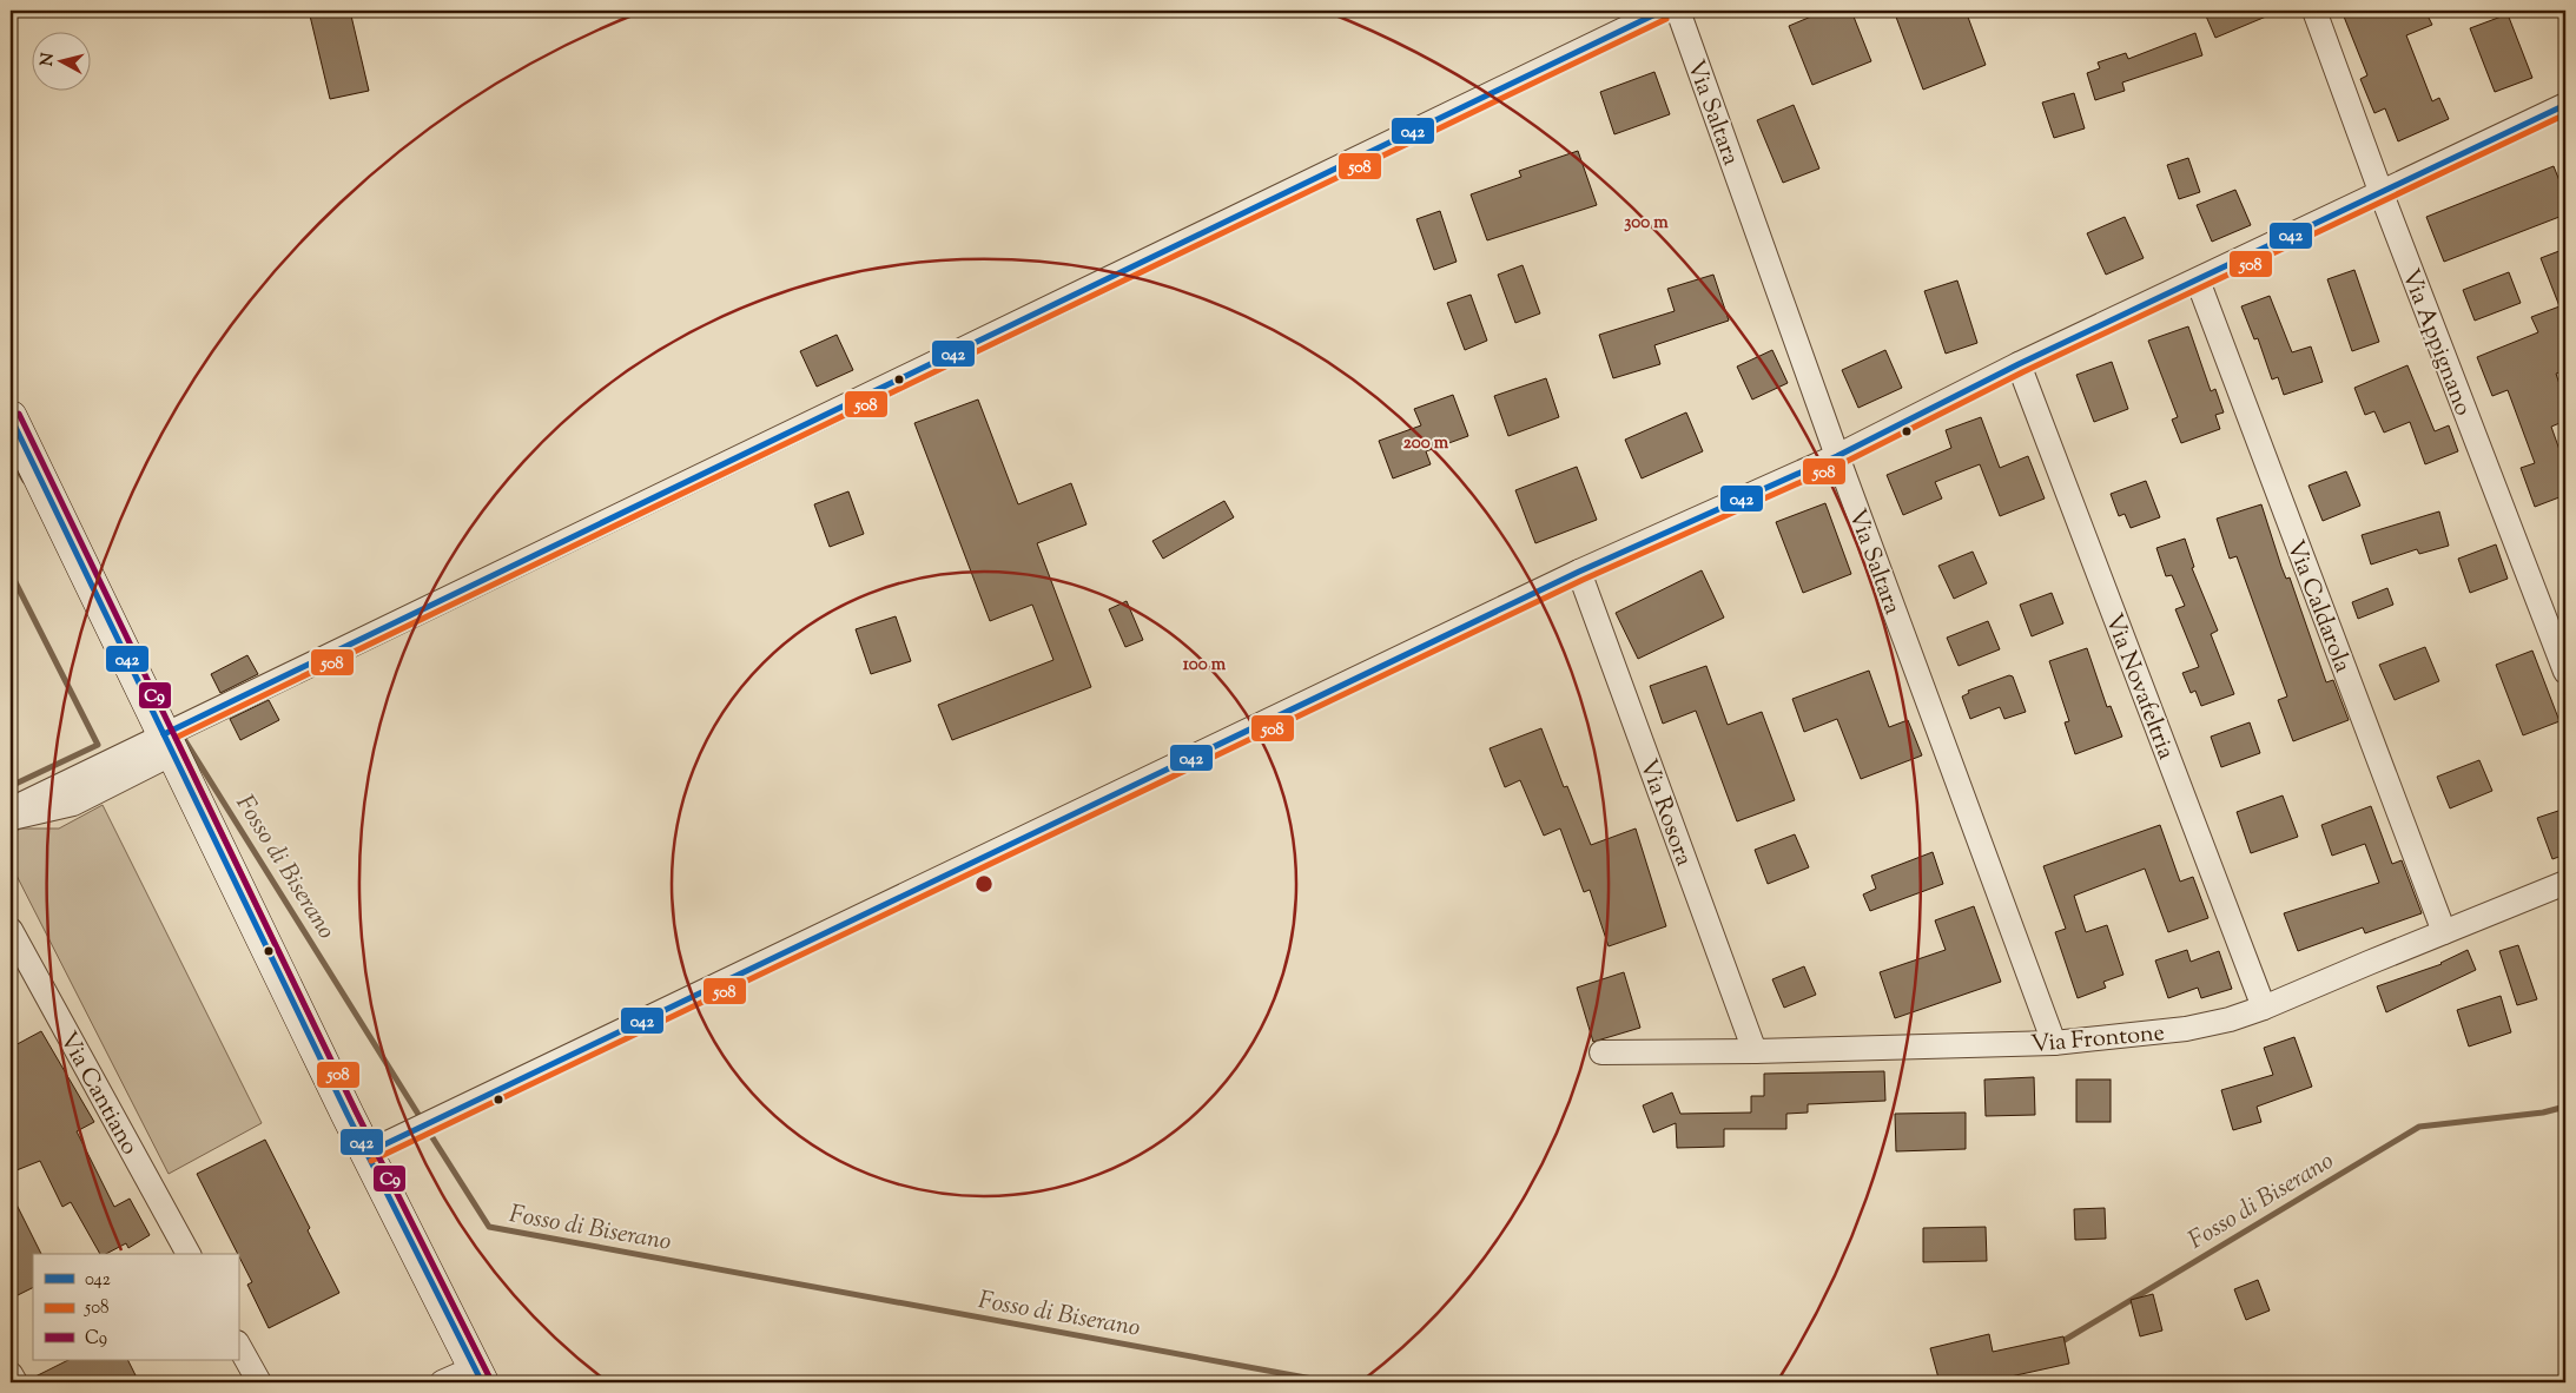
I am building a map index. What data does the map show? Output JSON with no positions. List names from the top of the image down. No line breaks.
{"streets":{"street":["Via Saltara","Via Appignano","Via Caldarola","Via Novafeltria","Via Rosora","Via Frontone","Via Cantiano"]},"crossings":[["Via Saltara","Via Frontone"],["Via Caldarola","Via Frontone"],["Via Novafeltria","Via Frontone"],["Via Rosora","Via Frontone"]],"water":["Fosso di Biserano"],"lines":["transit line 042","transit line 508","transit line C9"],"legend":["042","508","C9"],"north":"left","rings":["300 m","200 m","100 m"]}
